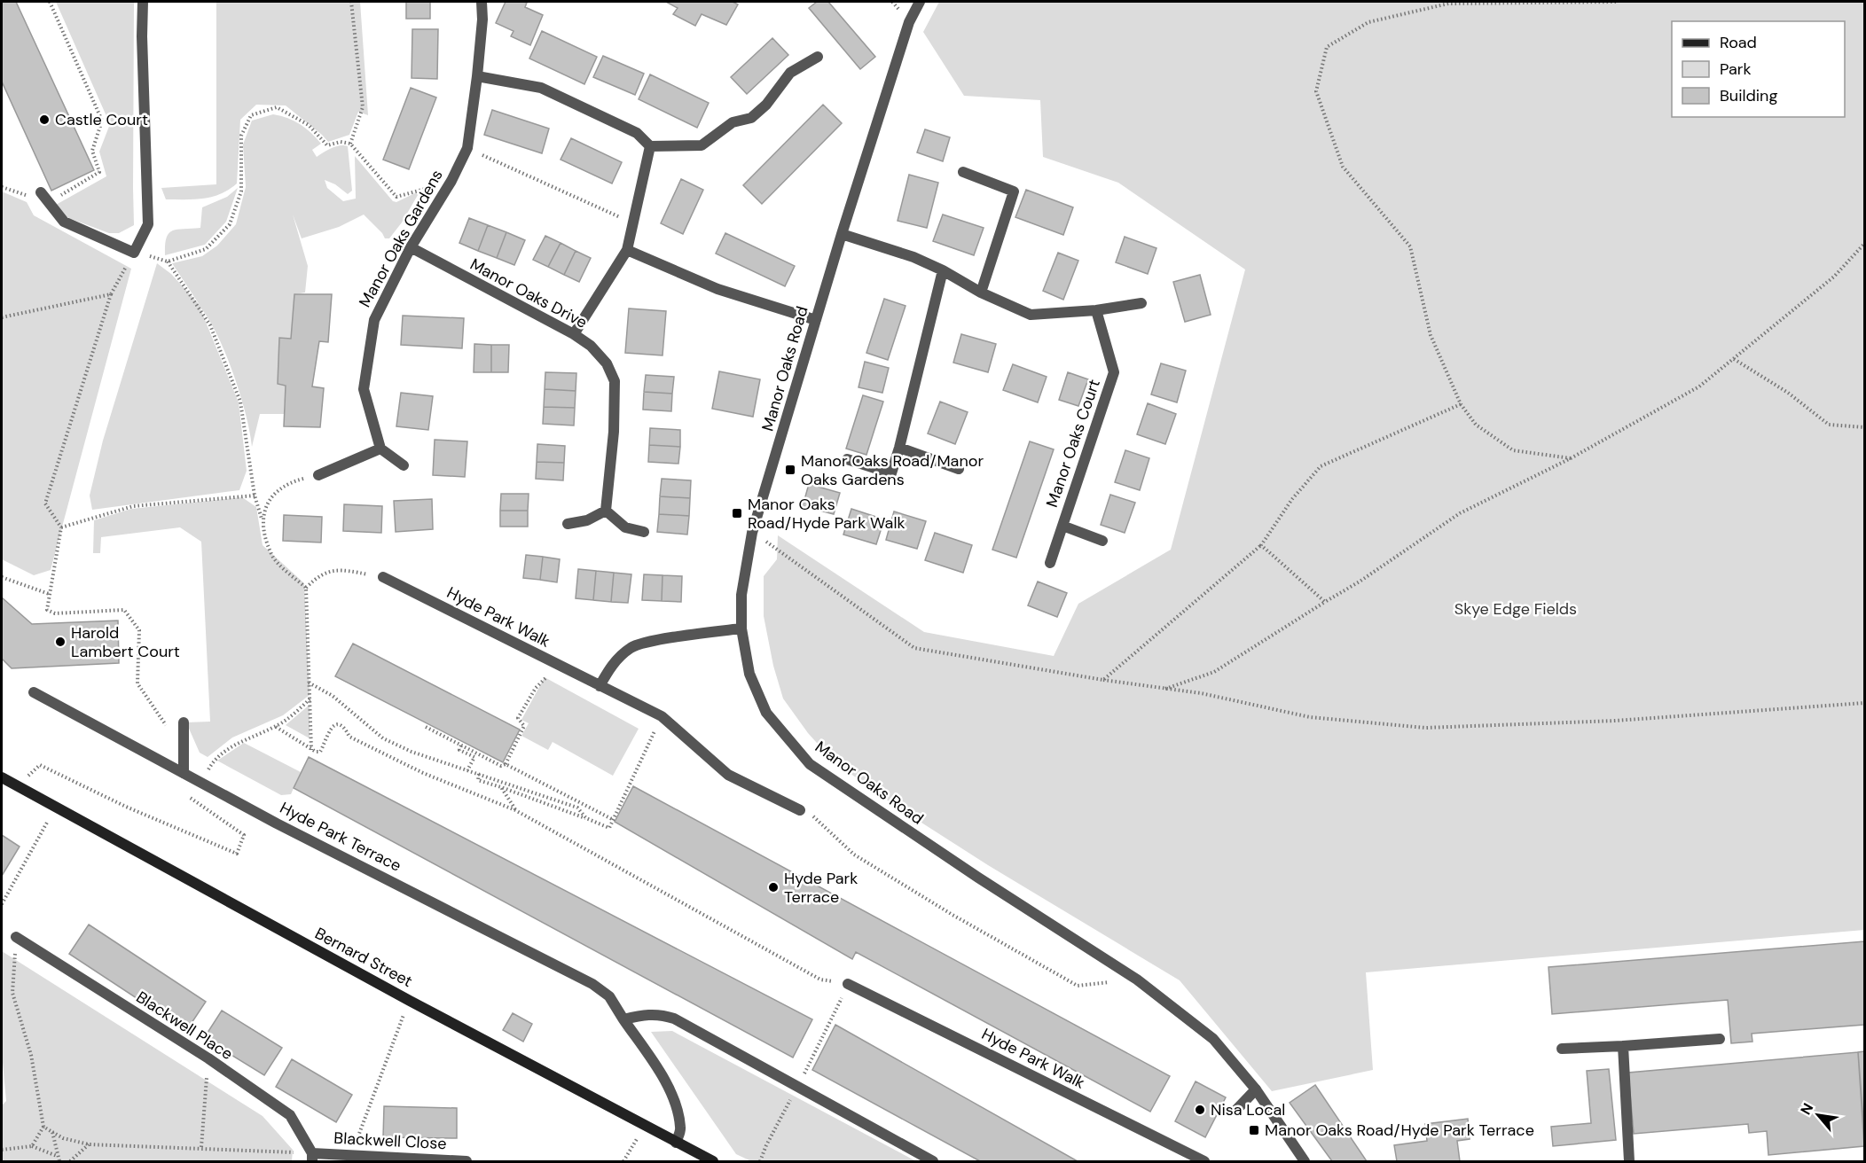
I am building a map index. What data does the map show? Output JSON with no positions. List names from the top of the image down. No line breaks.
{"streets":{"main road":["Bernard Street"],"street":["Manor Oaks Gardens","Manor Oaks Drive","Manor Oaks Road","Manor Oaks Court","Hyde Park Walk","Hyde Park Terrace","Blackwell Place","Blackwell Close"]},"crossings":[["Manor Oaks Gardens","Manor Oaks Drive"],["Hyde Park Terrace","Bernard Street"],["Blackwell Place","Blackwell Close"]],"parks":["Skye Edge Fields"],"places":{"other":["Castle Court","Harold Lambert Court","Hyde Park Terrace","Nisa Local"],"transit":["Manor Oaks Road/Manor Oaks Gardens","Manor Oaks Road/Hyde Park Walk","Manor Oaks Road/Hyde Park Terrace"]},"legend":["Road","Park","Building"],"north":"top left"}
